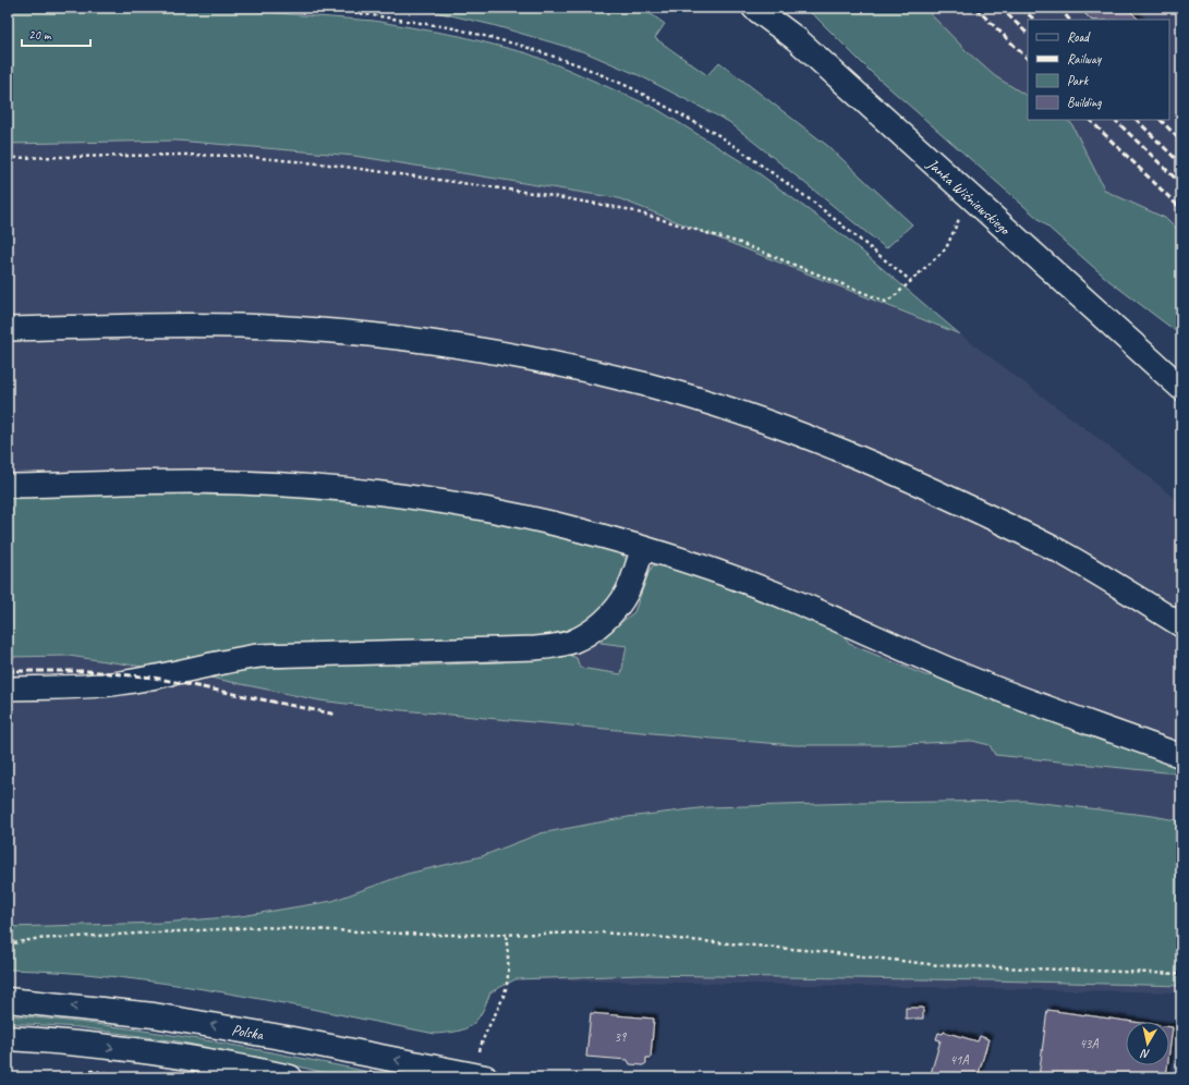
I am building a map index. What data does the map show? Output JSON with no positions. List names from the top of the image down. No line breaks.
{"streets":{"main road":["Janka Wiśniewskiego","Polska"]},"house_numbers":["39","43A","41A"],"legend":["Road","Railway","Park","Building"],"scale_bar":"20 m","north":"bottom"}
